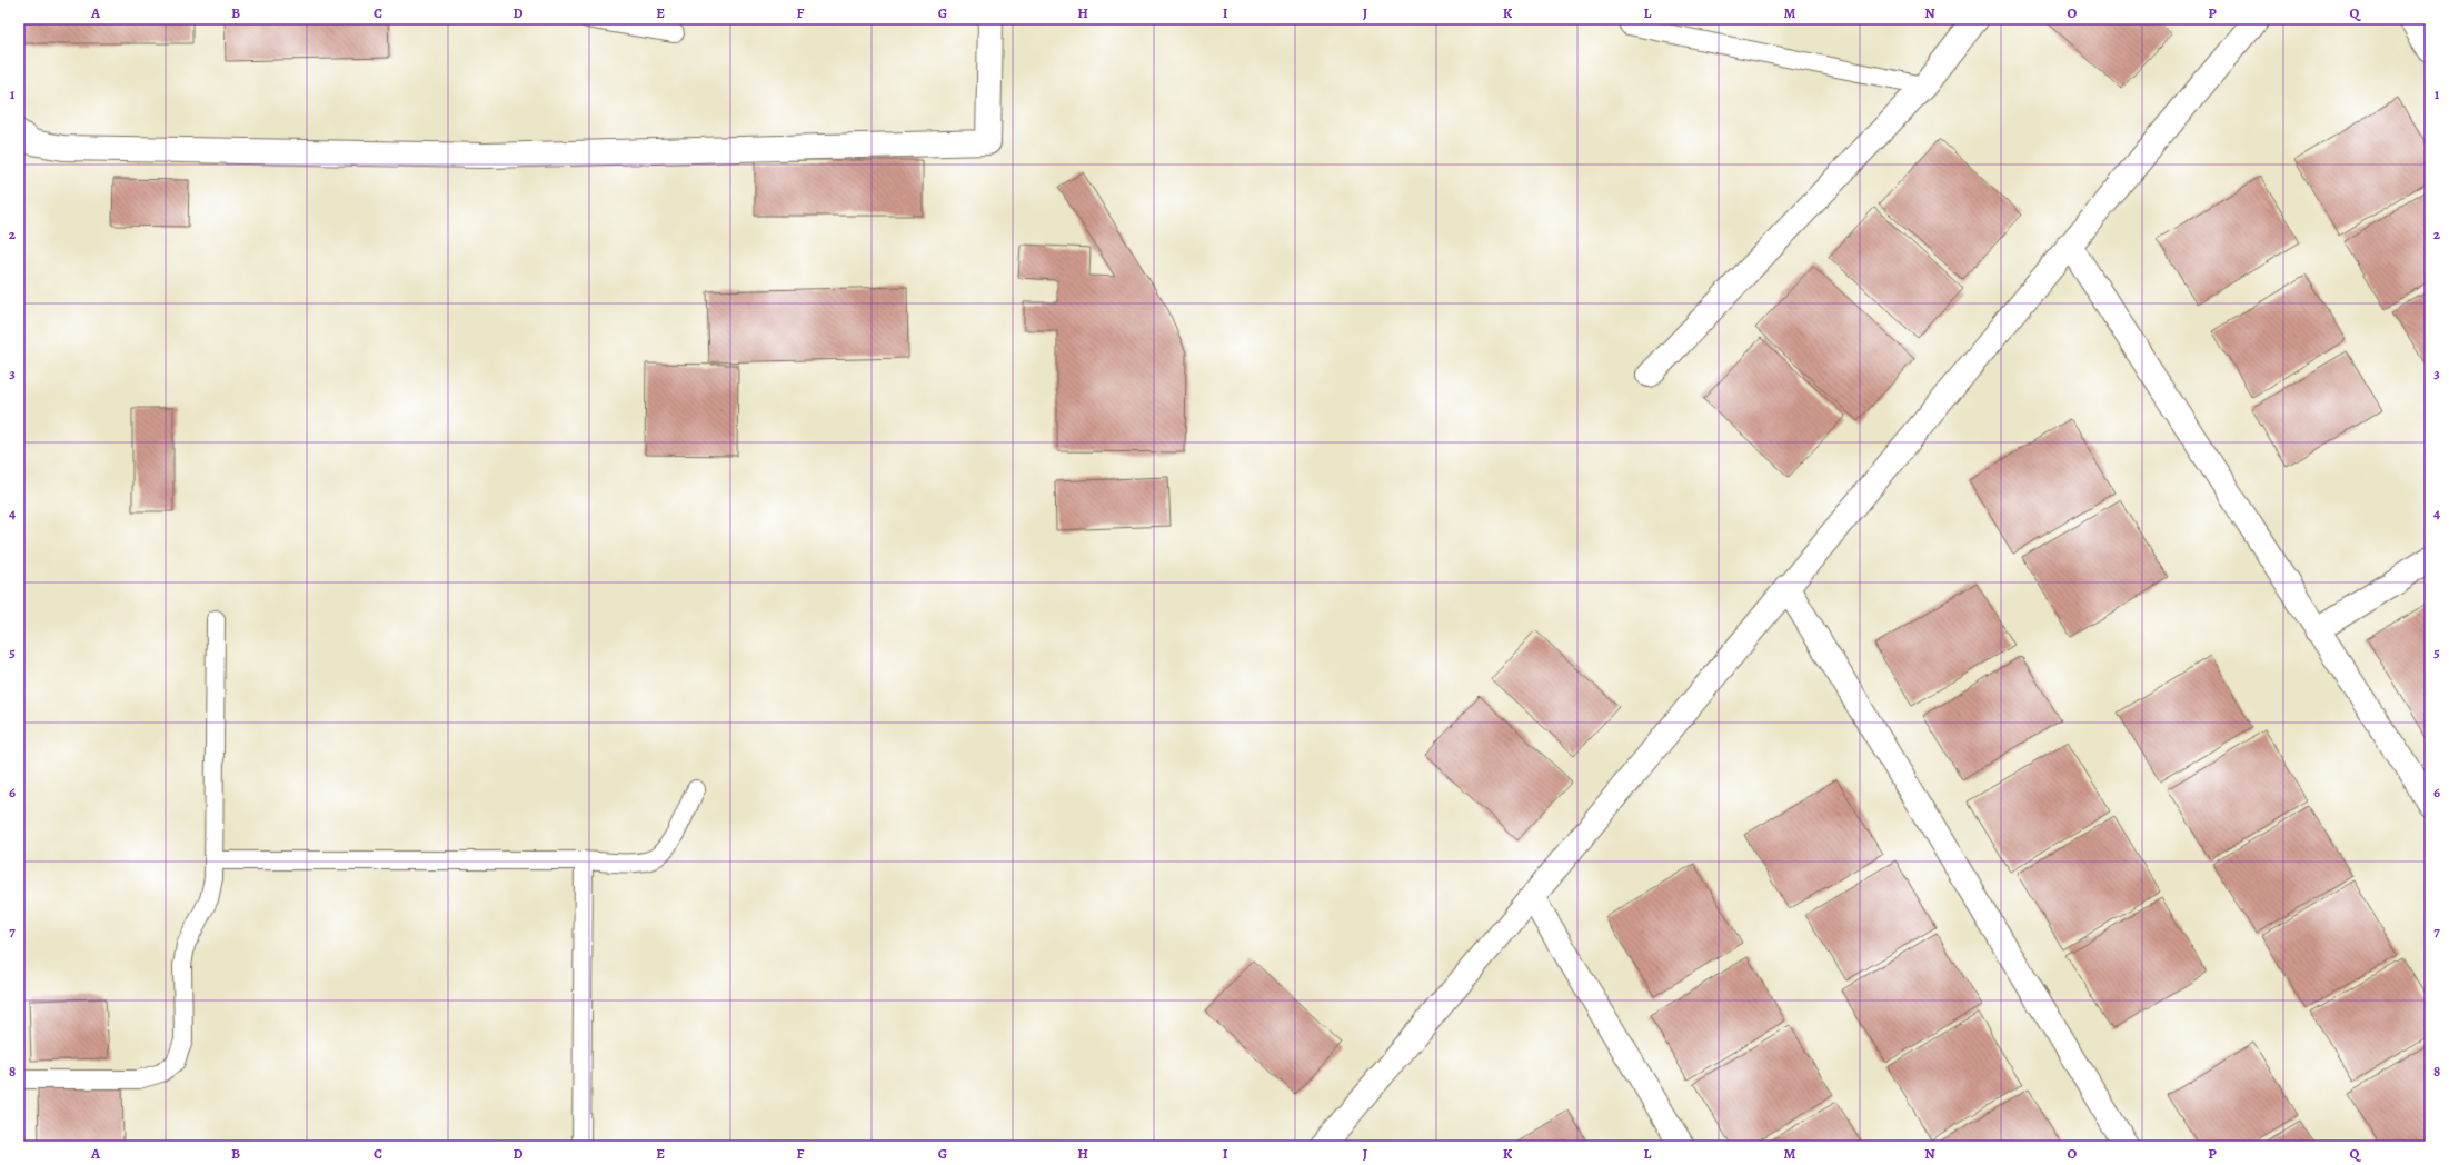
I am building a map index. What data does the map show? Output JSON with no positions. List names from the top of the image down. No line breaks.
{"grid":{"columns":["A","B","C","D","E","F","G","H","I","J","K","L","M","N","O","P","Q"],"rows":["1","2","3","4","5","6","7","8"]}}
